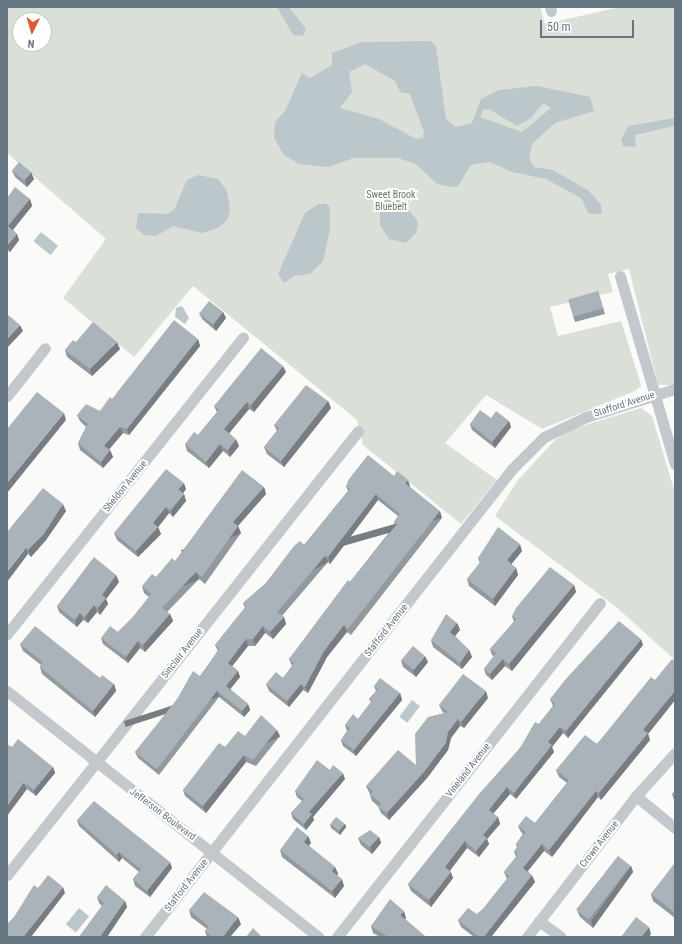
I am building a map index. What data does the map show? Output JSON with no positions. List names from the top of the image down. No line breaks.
{"streets":{"street":["Stafford Avenue","Sheldon Avenue","Sinclair Avenue","Vineland Avenue","Jefferson Boulevard","Crown Avenue"]},"crossings":[["Stafford Avenue","Jefferson Boulevard"],["Sinclair Avenue","Jefferson Boulevard"]],"parks":["Sweet Brook Bluebelt"],"scale_bar":"50 m","north":"bottom"}
